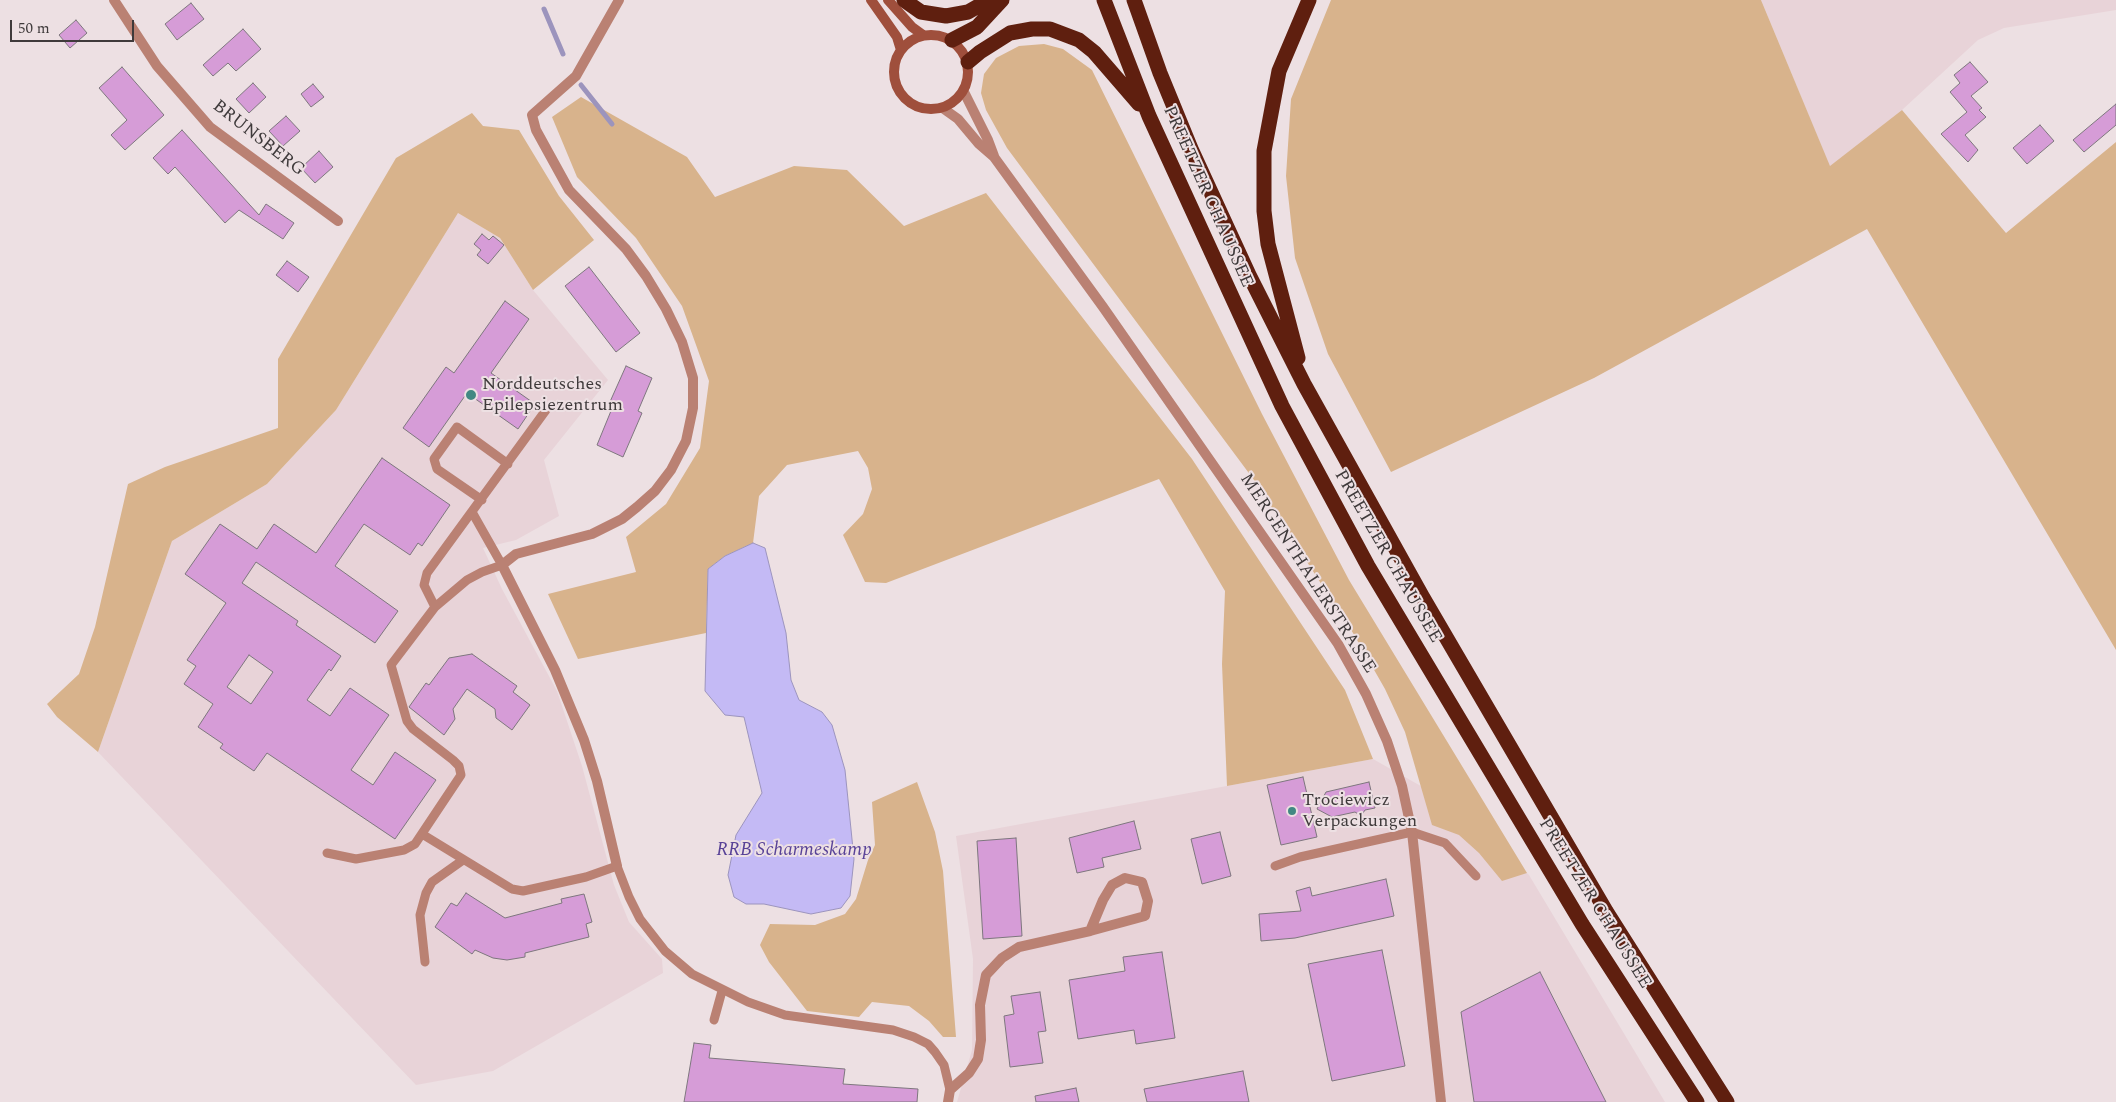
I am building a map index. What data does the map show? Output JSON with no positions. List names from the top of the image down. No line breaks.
{"streets":{"highway":["PREETZER CHAUSSEE"],"street":["BRUNSBERG","MERGENTHALERSTRASSE"]},"water":["RRB Scharmeskamp"],"places":["Norddeutsches Epilepsiezentrum","Trociewicz Verpackungen"],"scale_bar":"50 m"}
